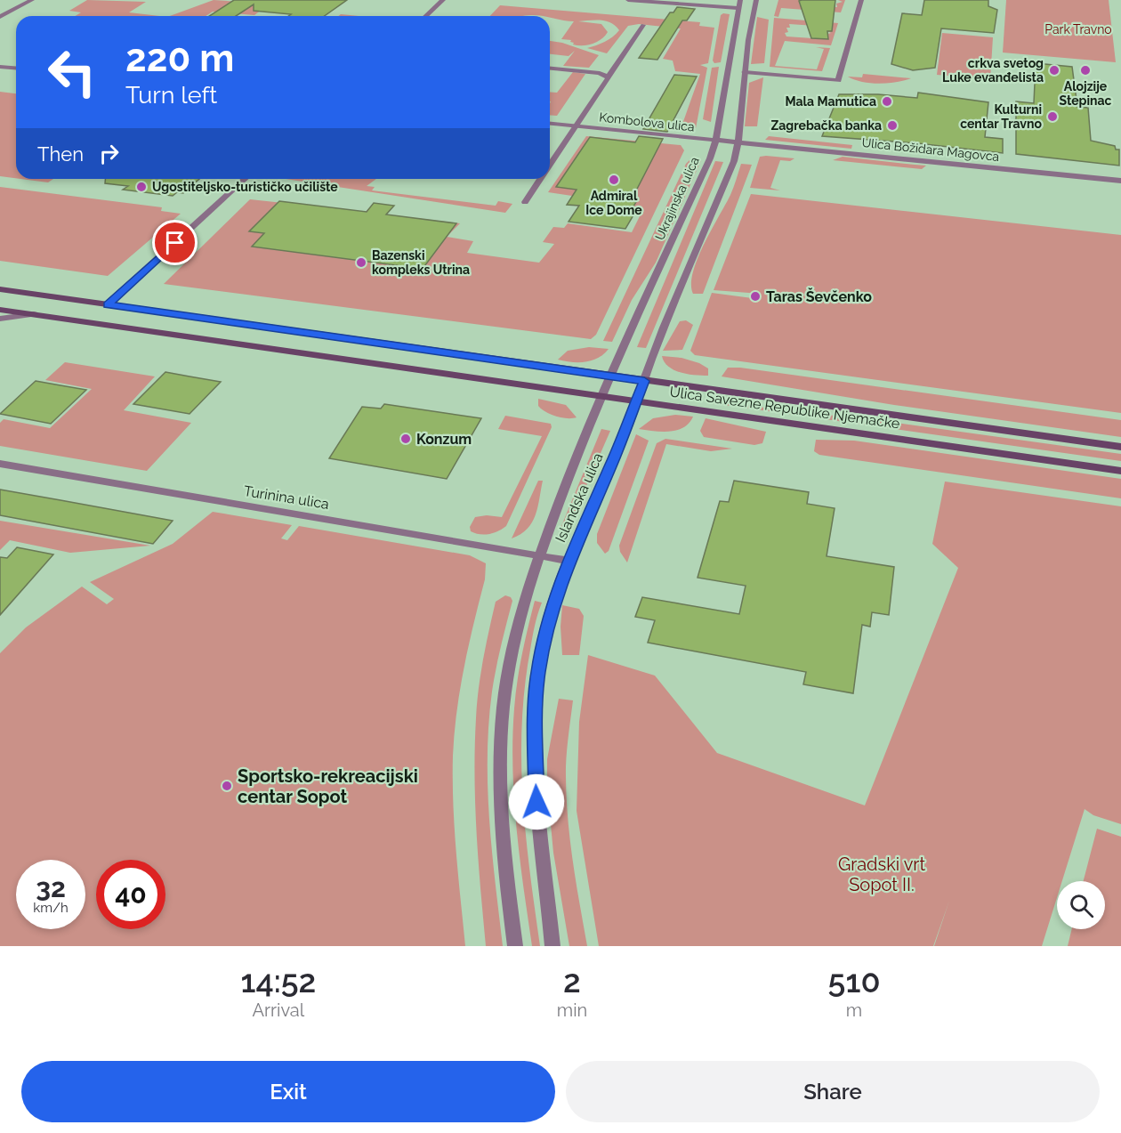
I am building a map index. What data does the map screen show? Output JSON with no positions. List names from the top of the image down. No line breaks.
{"streets":{"main road":["Ulica Savezne Republike Njemačke"],"street":["Kombolova ulica","Ulica Božidara Magovca","Ukrajinska ulica","Turinina ulica","Islandska ulica"]},"crossings":[["Kombolova ulica","Ulica Božidara Magovca"],["Kombolova ulica","Ukrajinska ulica"],["Ukrajinska ulica","Ulica Savezne Republike Njemačke"],["Ukrajinska ulica","Islandska ulica"],["Ulica Savezne Republike Njemačke","Islandska ulica"],["Turinina ulica","Islandska ulica"]],"parks":["Park Travno","Gradski vrt Sopot II."],"places":["crkva svetog Luke evanđelista","Alojzije Stepinac","Mala Mamutica","Kulturni centar Travno","Zagrebačka banka","Admiral Ice Dome","Ugostiteljsko-turističko učilište","Bazenski kompleks Utrina","Taras Ševčenko","Konzum","Sportsko-rekreacijski centar Sopot"],"page":{"turn":["220 m","Turn left"],"then":"Then","speed":"32 km/h","limit":"40","eta":["14:52","Arrival","2","min","510","m"],"buttons":["Exit","Share"]}}
